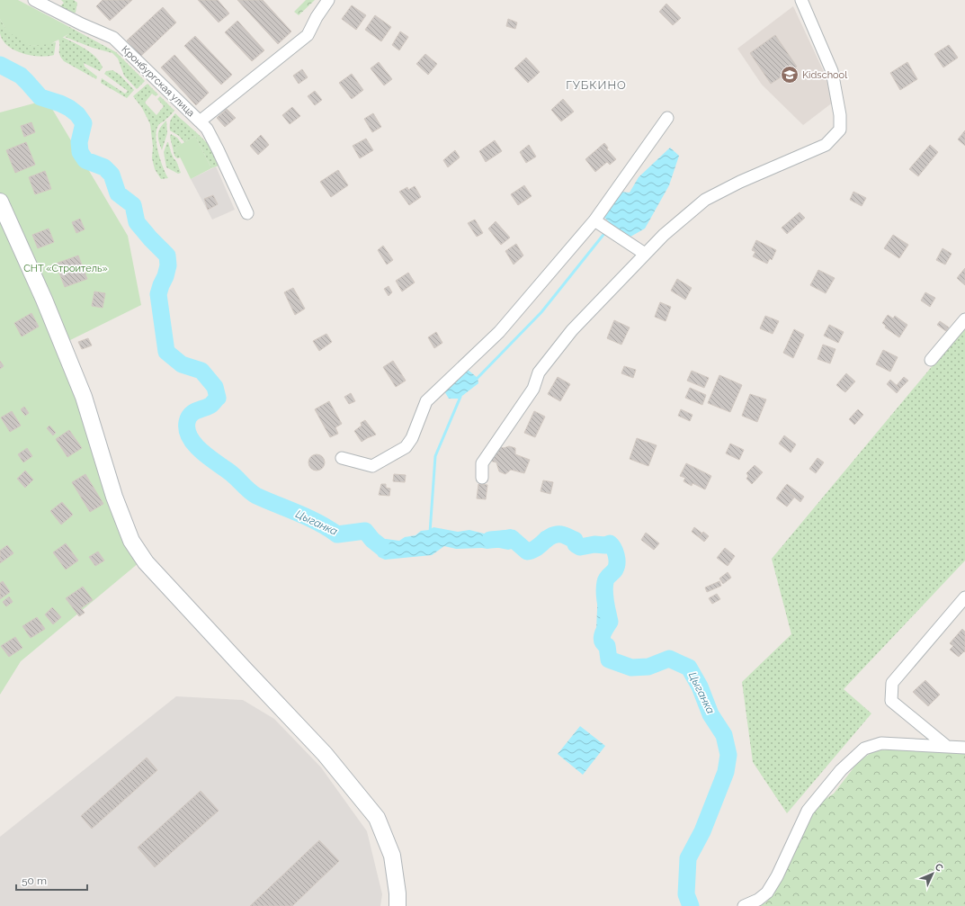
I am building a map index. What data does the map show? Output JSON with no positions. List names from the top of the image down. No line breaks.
{"streets":{"street":["Кронбургская улица"]},"districts":["ГУБКИНО"],"water":["Цыганка"],"parks":["СНТ «Строитель»"],"places":{"school or university":["Kidschool"]},"scale_bar":"50 m","north":"top right"}
